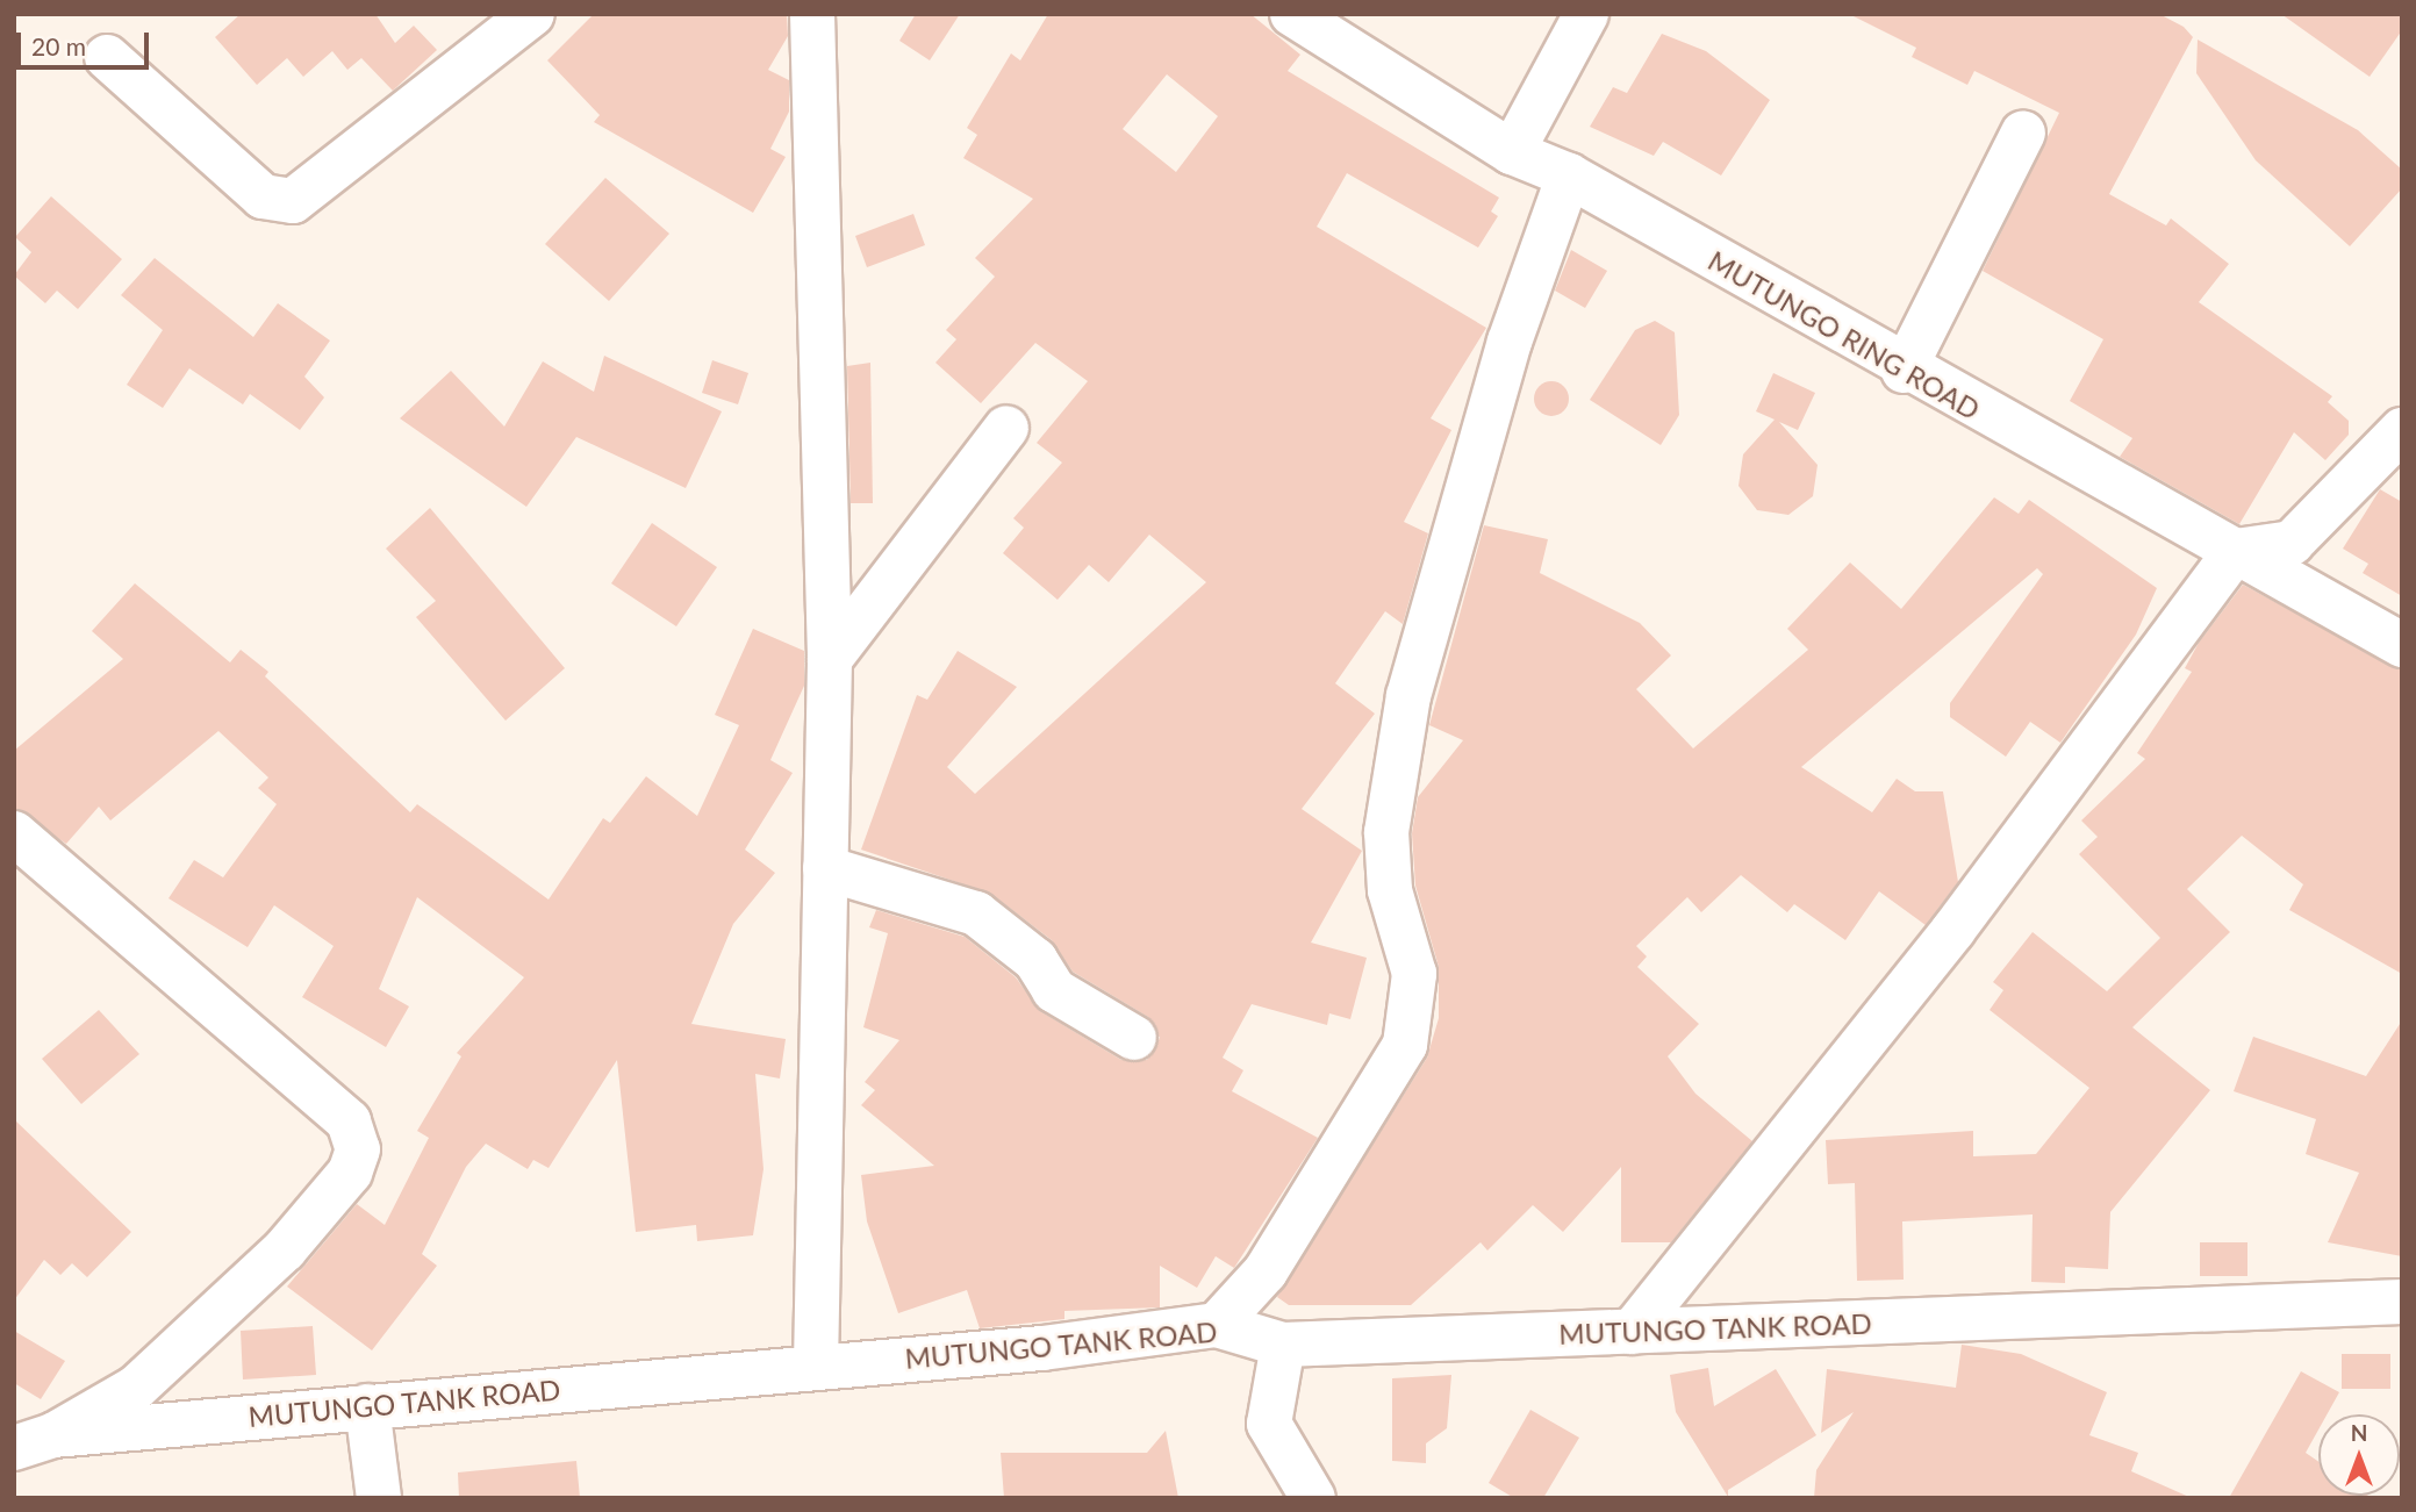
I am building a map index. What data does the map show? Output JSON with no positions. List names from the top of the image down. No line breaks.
{"streets":{"street":["MUTUNGO RING ROAD","MUTUNGO TANK ROAD"]},"scale_bar":"20 m","north":"top"}
